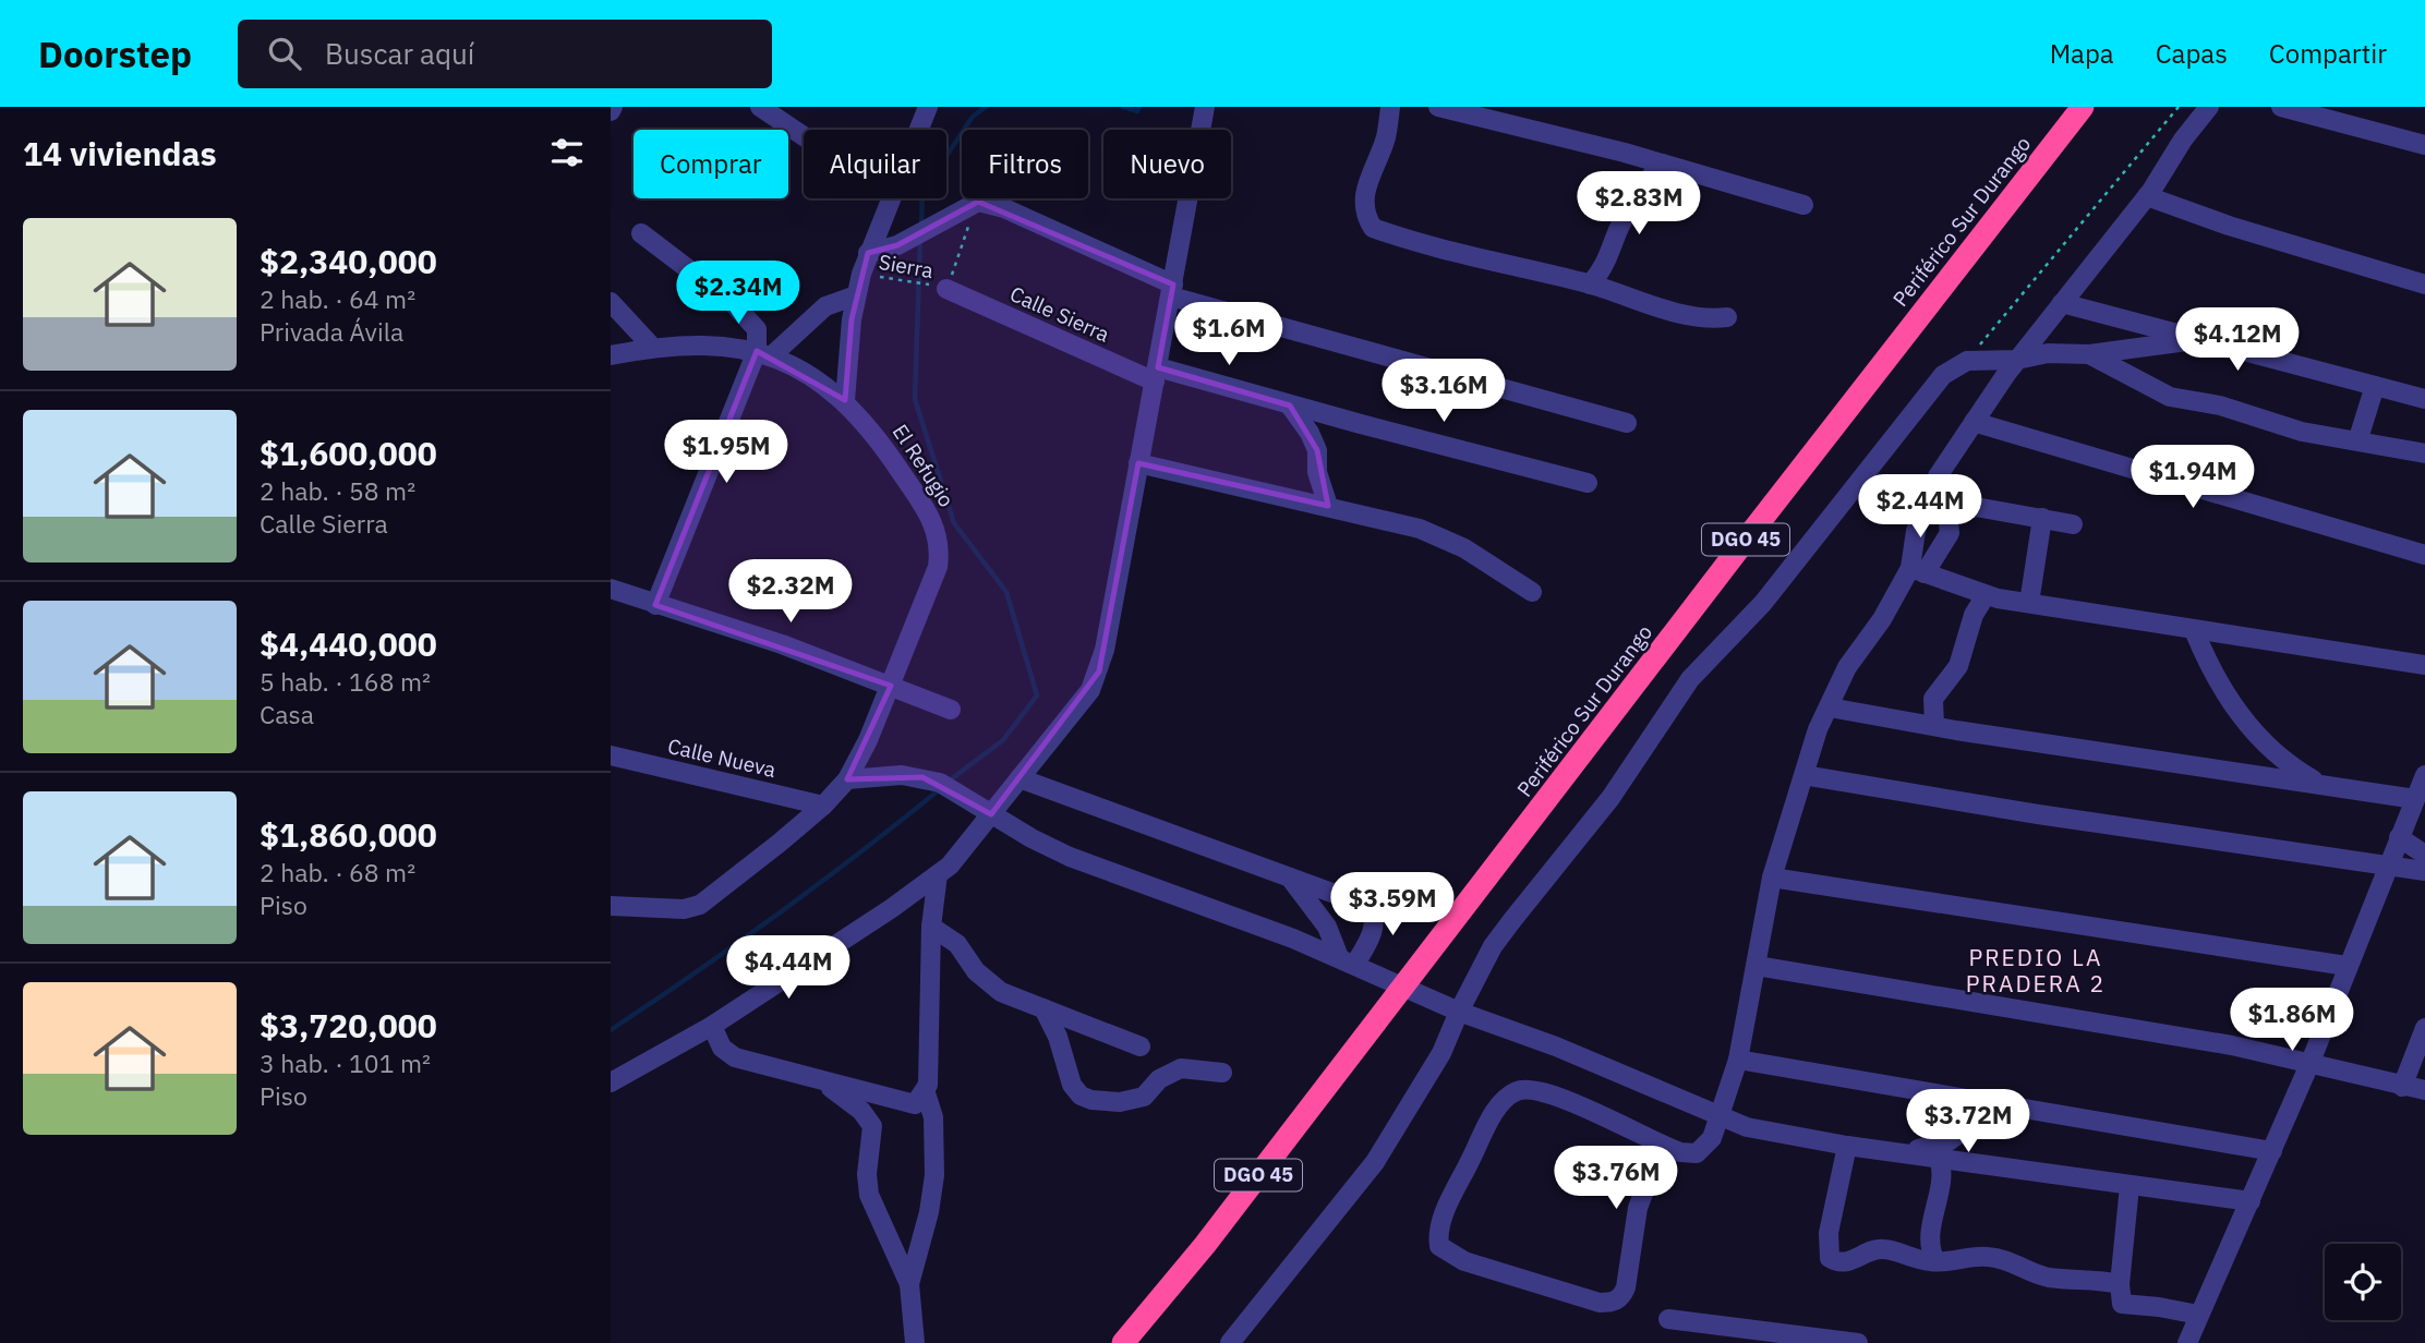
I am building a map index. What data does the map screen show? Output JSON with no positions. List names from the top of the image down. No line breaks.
{"streets":{"highway":["Periférico Sur Durango","DGO 45"],"street":["Calle Sierra","El Refugio","Calle Nueva"],"path":["Sierra"]},"crossings":[["Sierra","Calle Sierra"]],"districts":["PREDIO LA PRADERA 2"],"page":{"header":"Doorstep","search":"Buscar aquí","nav":["Mapa","Capas","Compartir"],"heading":"14 viviendas","chip":["Comprar","Alquilar","Filtros","Nuevo"],"price":["$2.83M","$2.34M","$1.6M","$4.12M","$3.16M","$1.95M","$1.94M","$2.44M","$2.32M","$3.59M","$4.44M","$1.86M","$3.72M","$3.76M"],"list":[{"name":"$2,340,000","note":"2 hab. · 64 m² · Privada Ávila"},{"name":"$1,600,000","note":"2 hab. · 58 m² · Calle Sierra"},{"name":"$4,440,000","note":"5 hab. · 168 m² · Casa"},{"name":"$1,860,000","note":"2 hab. · 68 m² · Piso"},{"name":"$3,720,000","note":"3 hab. · 101 m² · Piso"}]}}
